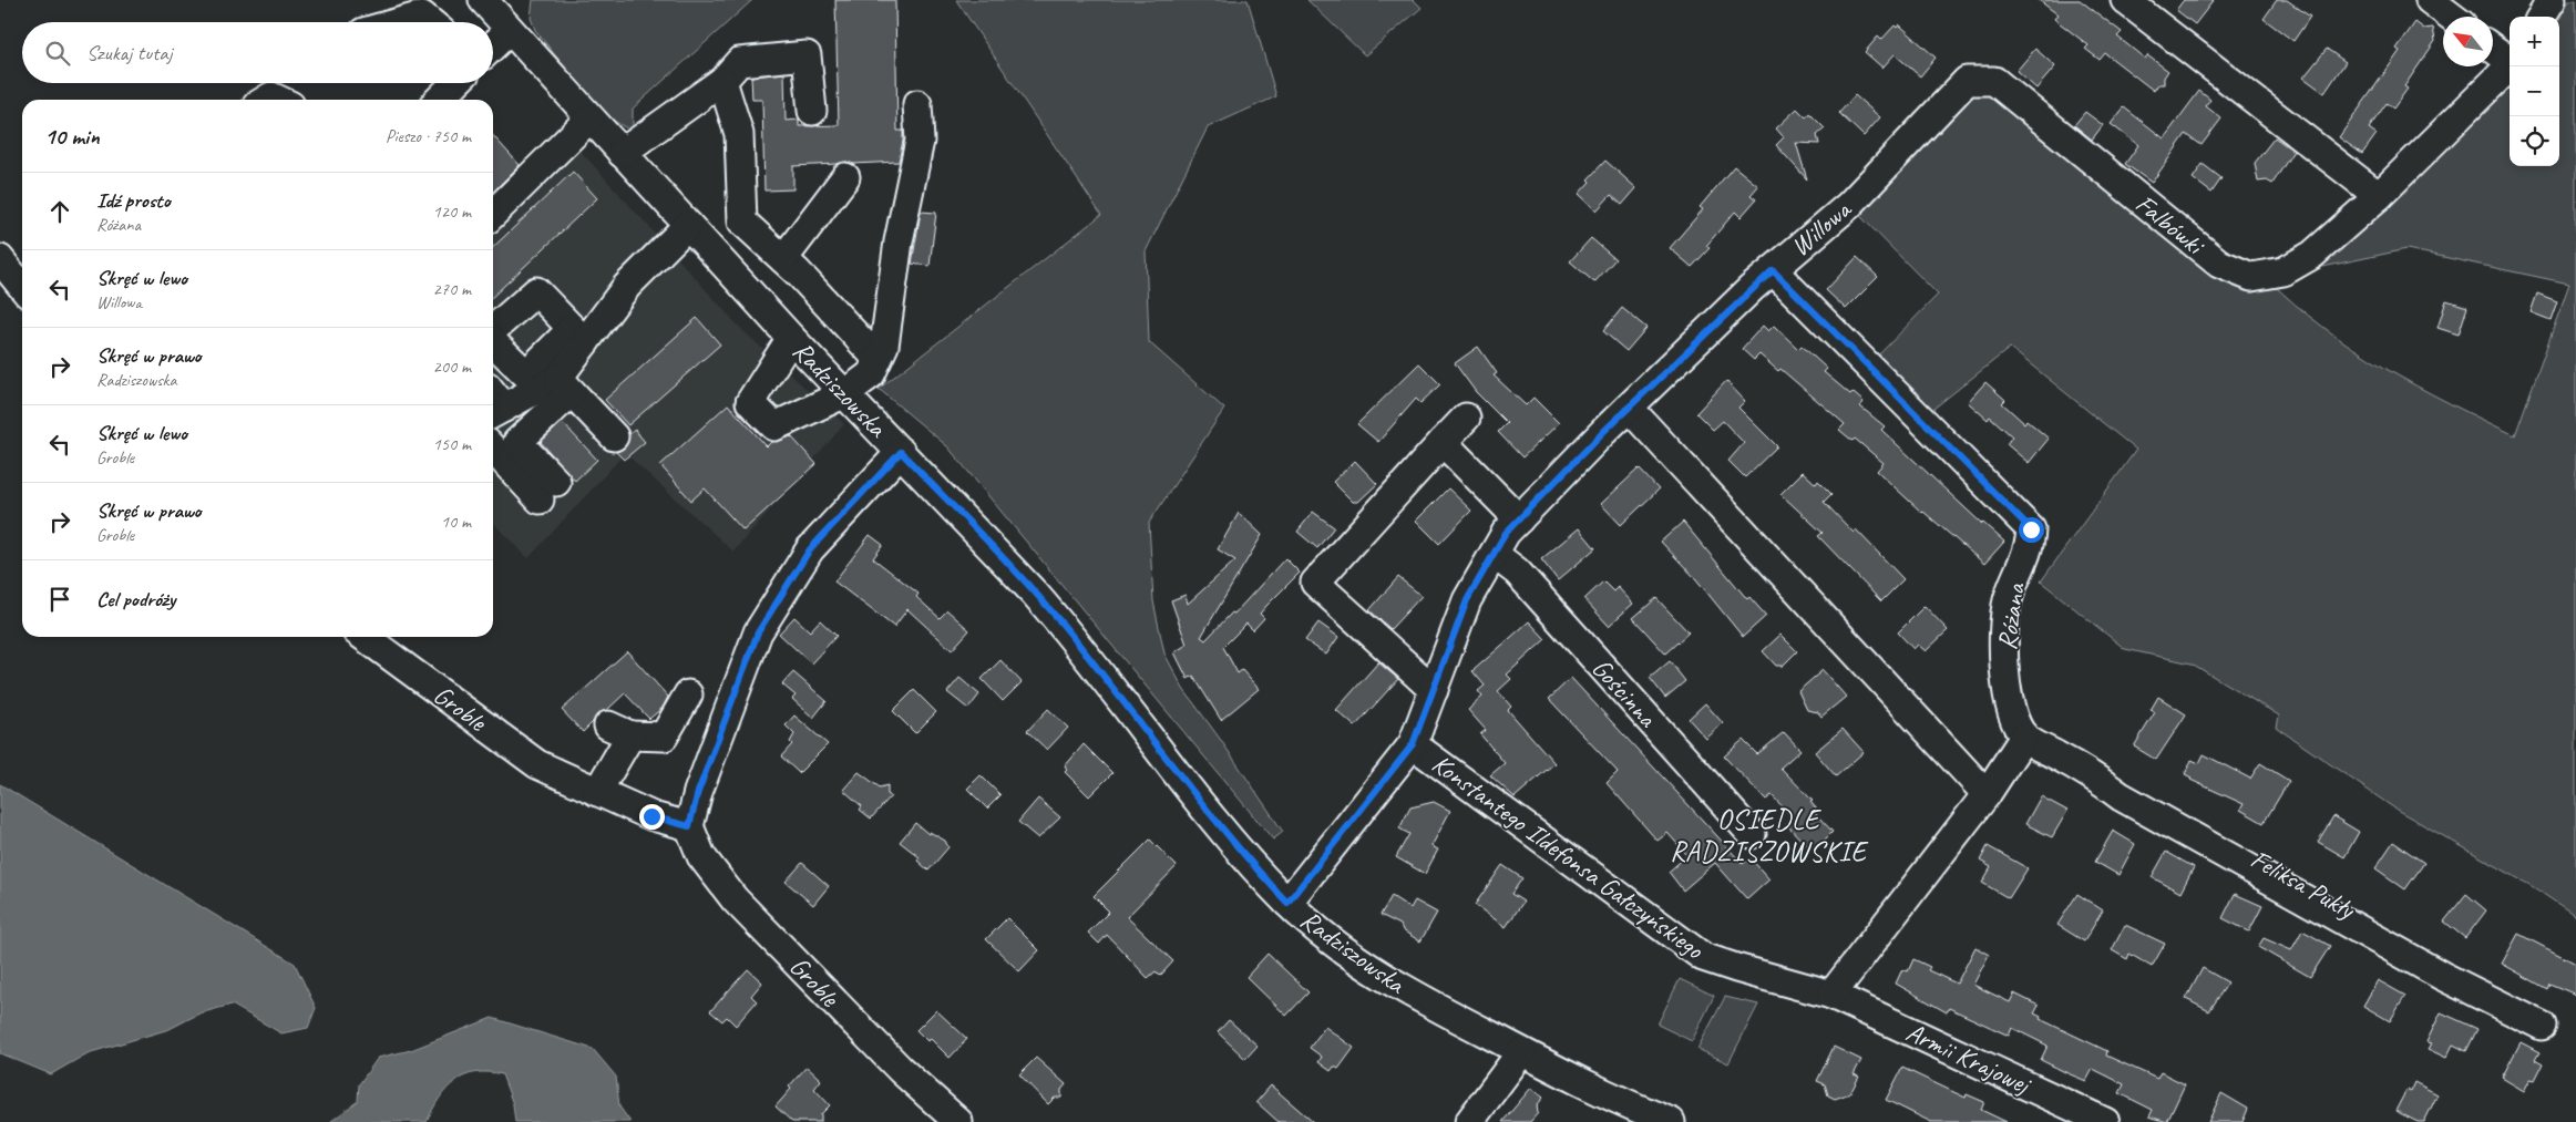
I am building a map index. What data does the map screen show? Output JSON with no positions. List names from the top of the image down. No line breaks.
{"streets":{"street":["Falbówki","Willowa","Radziszowska","Różana","Gościnna","Groble","Konstantego Ildefonsa Gałczyńskiego","Feliksa Pukły","Armii Krajowej"]},"crossings":[["Falbówki","Willowa"],["Willowa","Radziszowska"],["Willowa","Różana"],["Willowa","Gościnna"],["Willowa","Konstantego Ildefonsa Gałczyńskiego"],["Różana","Feliksa Pukły"],["Konstantego Ildefonsa Gałczyńskiego","Armii Krajowej"]],"districts":["OSIEDLE RADZISZOWSKIE"],"north":"top left","page":{"map_buttons":["+","−"],"search":"Szukaj tutaj","heading":["10 min","Pieszo · 750 m"],"list":[["Idź prosto","Różana","120 m"],["Skręć w lewo","Willowa","270 m"],["Skręć w prawo","Radziszowska","200 m"],["Skręć w lewo","Groble","150 m"],["Skręć w prawo","Groble","10 m"],"Cel podróży"]}}
